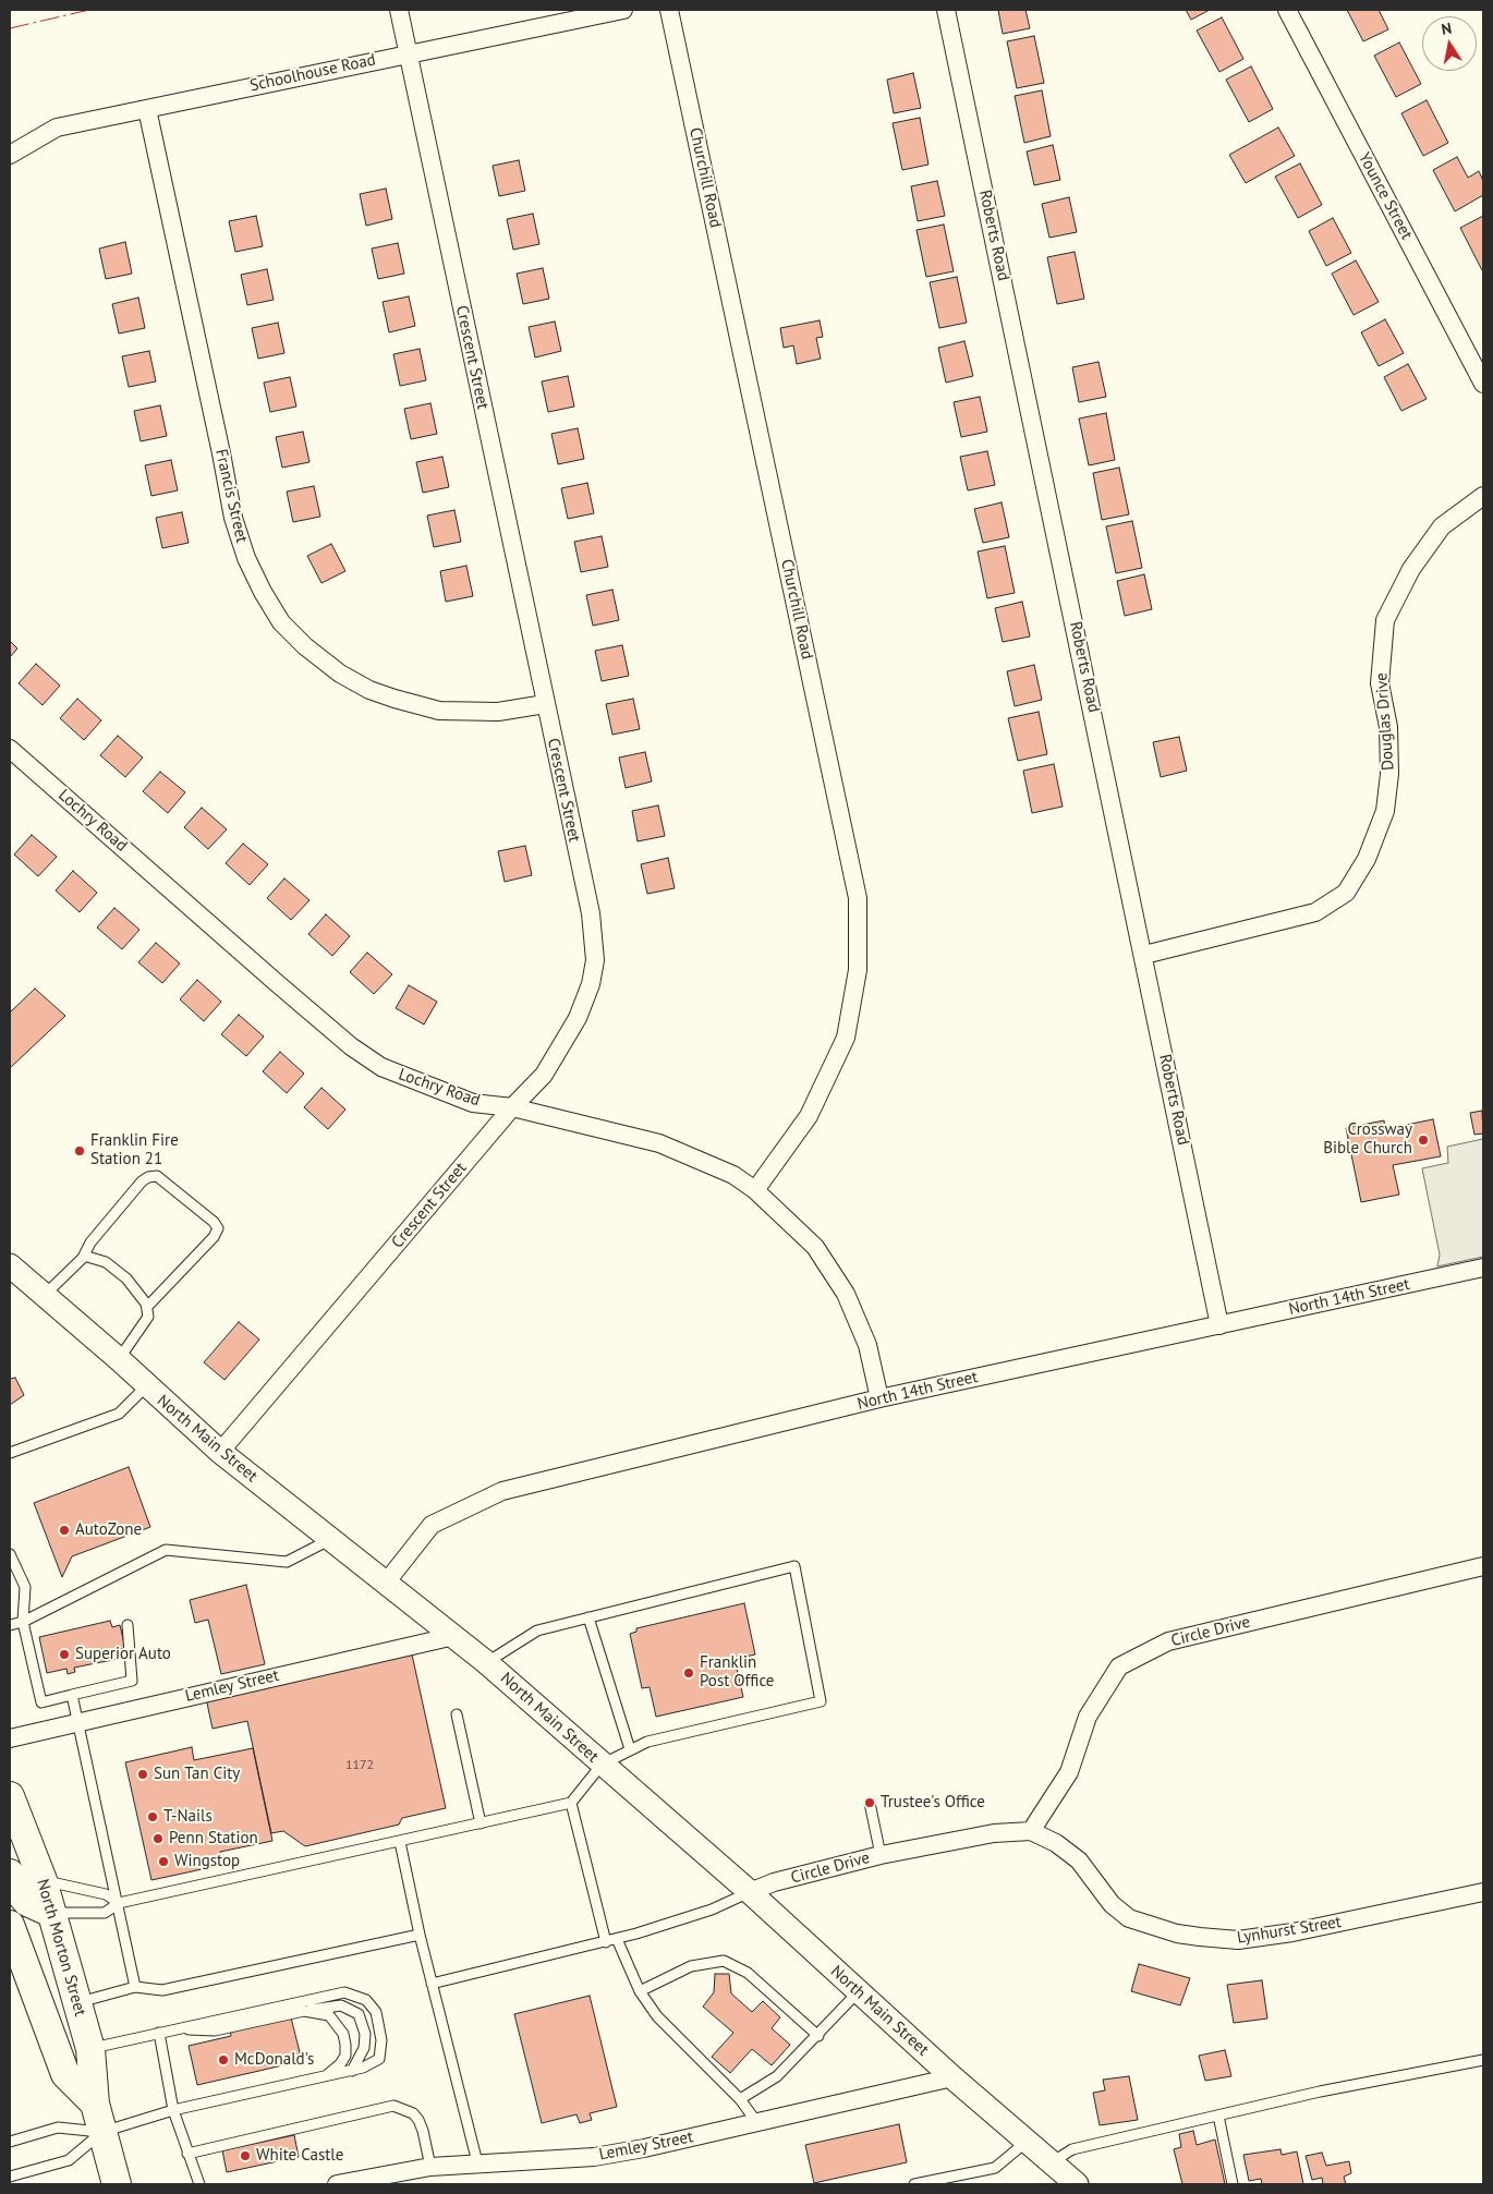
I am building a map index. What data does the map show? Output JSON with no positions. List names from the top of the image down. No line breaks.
{"streets":{"main road":["North Morton Street"],"street":["Schoolhouse Road","Churchill Road","Younce Street","Roberts Road","Crescent Street","Francis Street","Douglas Drive","Lochry Road","North 14th Street","North Main Street","Circle Drive","Lemley Street","Lynhurst Street"]},"crossings":[["Schoolhouse Road","Crescent Street"],["Schoolhouse Road","Francis Street"],["Churchill Road","Lochry Road"],["Roberts Road","Douglas Drive"],["Roberts Road","North 14th Street"],["Crescent Street","Francis Street"],["Crescent Street","Lochry Road"],["Crescent Street","North Main Street"],["Lochry Road","North 14th Street"],["North 14th Street","North Main Street"],["North Main Street","Circle Drive"],["North Main Street","Lemley Street"],["Circle Drive","Lynhurst Street"]],"places":["Crossway Bible Church","Franklin Fire Station 21","AutoZone","Superior Auto","Franklin Post Office","Sun Tan City","Trustee's Office","T-Nails","Penn Station","Wingstop","McDonald's","White Castle"],"house_numbers":["1172"],"north":"top"}
